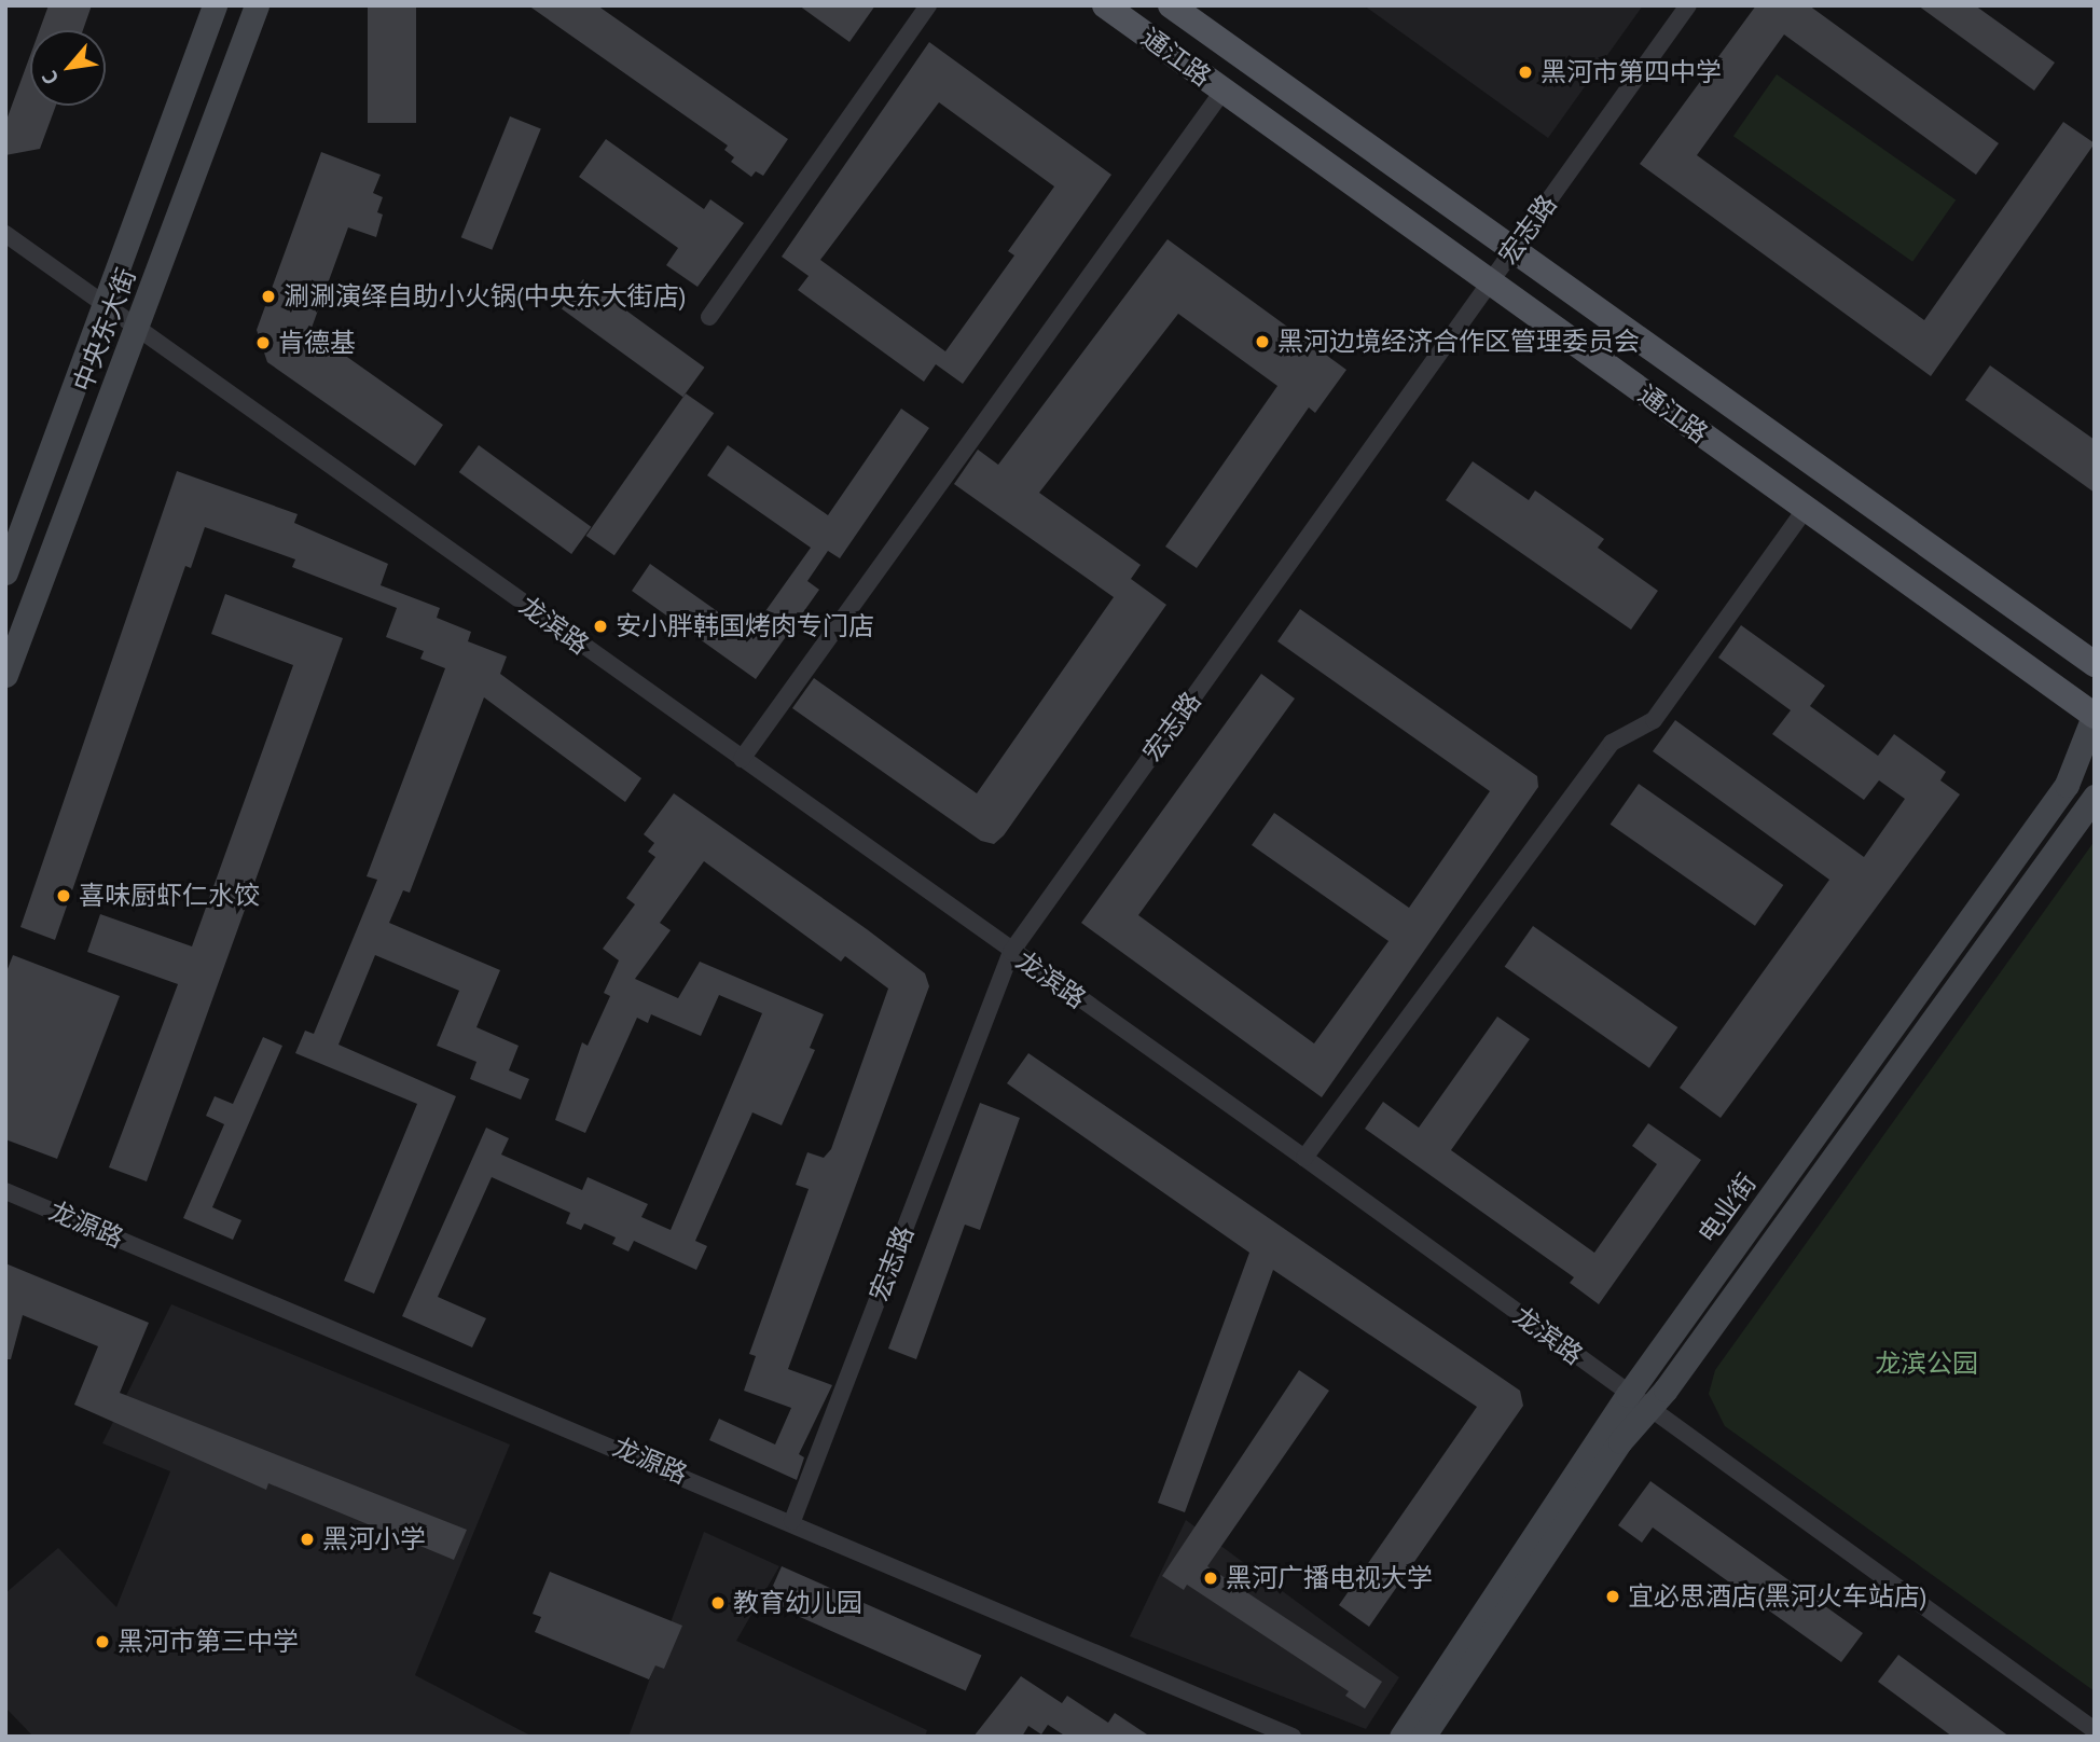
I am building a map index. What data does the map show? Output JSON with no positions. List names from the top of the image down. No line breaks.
{"streets":{"main road":["通江路"],"street":["宏志路","中央东大街","龙滨路","电业街","龙源路"]},"crossings":[["通江路","宏志路"],["通江路","电业街"],["宏志路","龙滨路"],["宏志路","龙源路"],["中央东大街","龙滨路"],["龙滨路","电业街"]],"parks":["龙滨公园"],"places":["黑河市第四中学","涮涮演绎自助小火锅(中央东大街店)","黑河边境经济合作区管理委员会","肯德基","安小胖韩国烤肉专门店","喜味厨虾仁水饺","黑河小学","黑河广播电视大学","宜必思酒店(黑河火车站店)","教育幼儿园","黑河市第三中学"],"north":"bottom left"}
